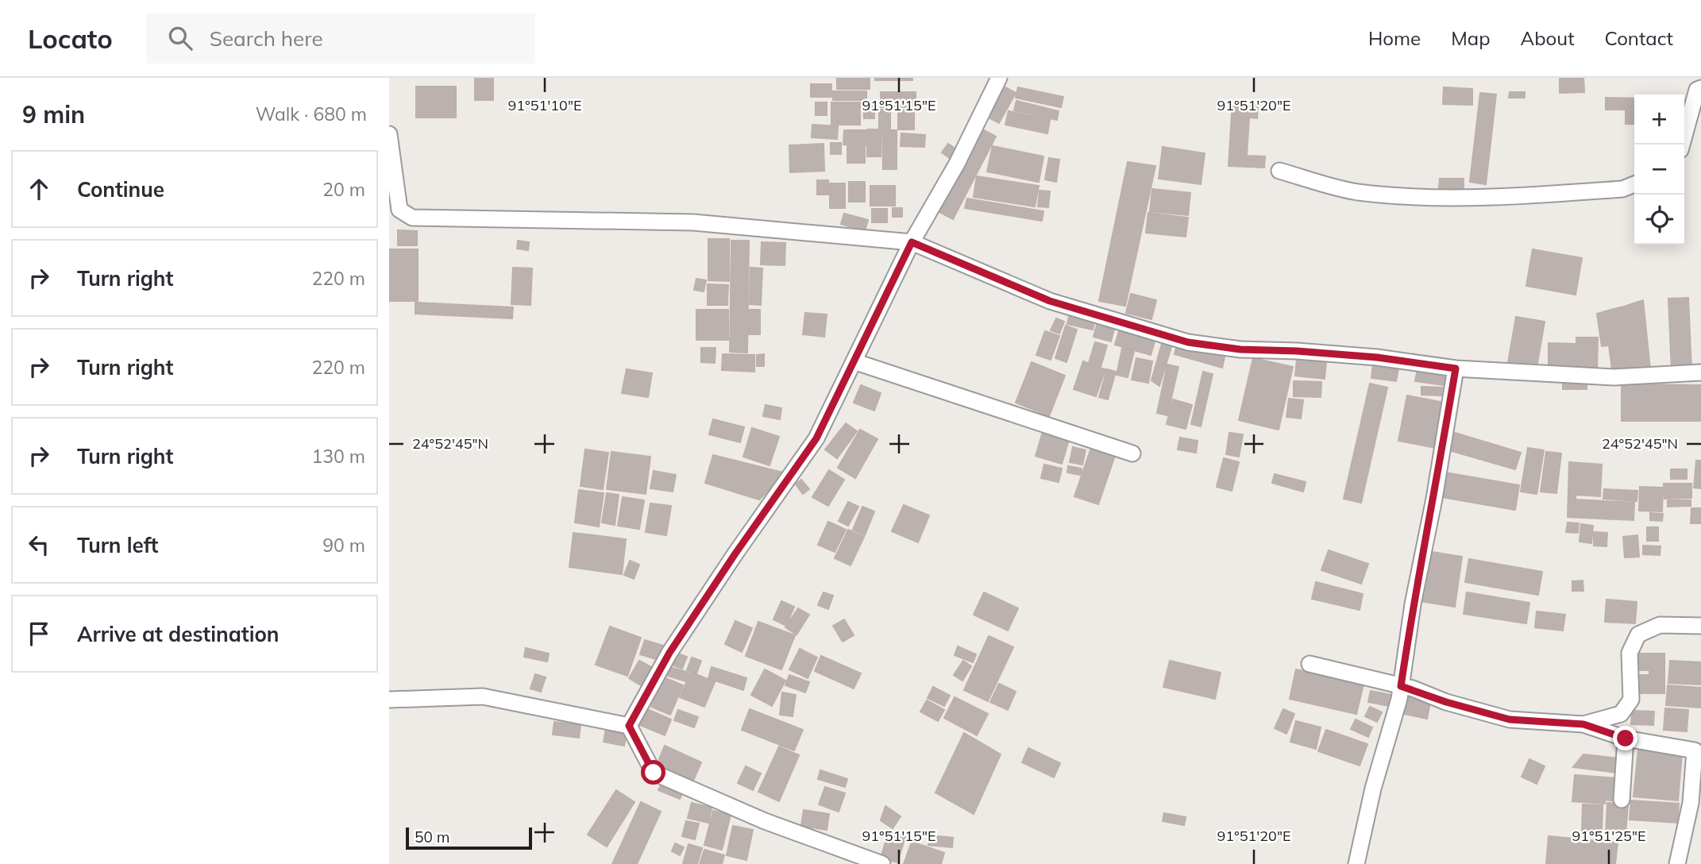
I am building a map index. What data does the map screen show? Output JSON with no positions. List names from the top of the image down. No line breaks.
{"scale_bar":"50 m","page":{"header":"Locato","search":"Search here","nav":["Home","Map","About","Contact"],"heading":["9 min","Walk · 680 m"],"map_buttons":["+","−"],"list":[["Continue","20 m"],["Turn right","220 m"],["Turn right","220 m"],["Turn right","130 m"],["Turn left","90 m"],"Arrive at destination"],"scale":"50 m"},"coordinates":["91°51'10\"E","91°51'15\"E","91°51'20\"E","24°52'45\"N","91°51'25\"E"]}
